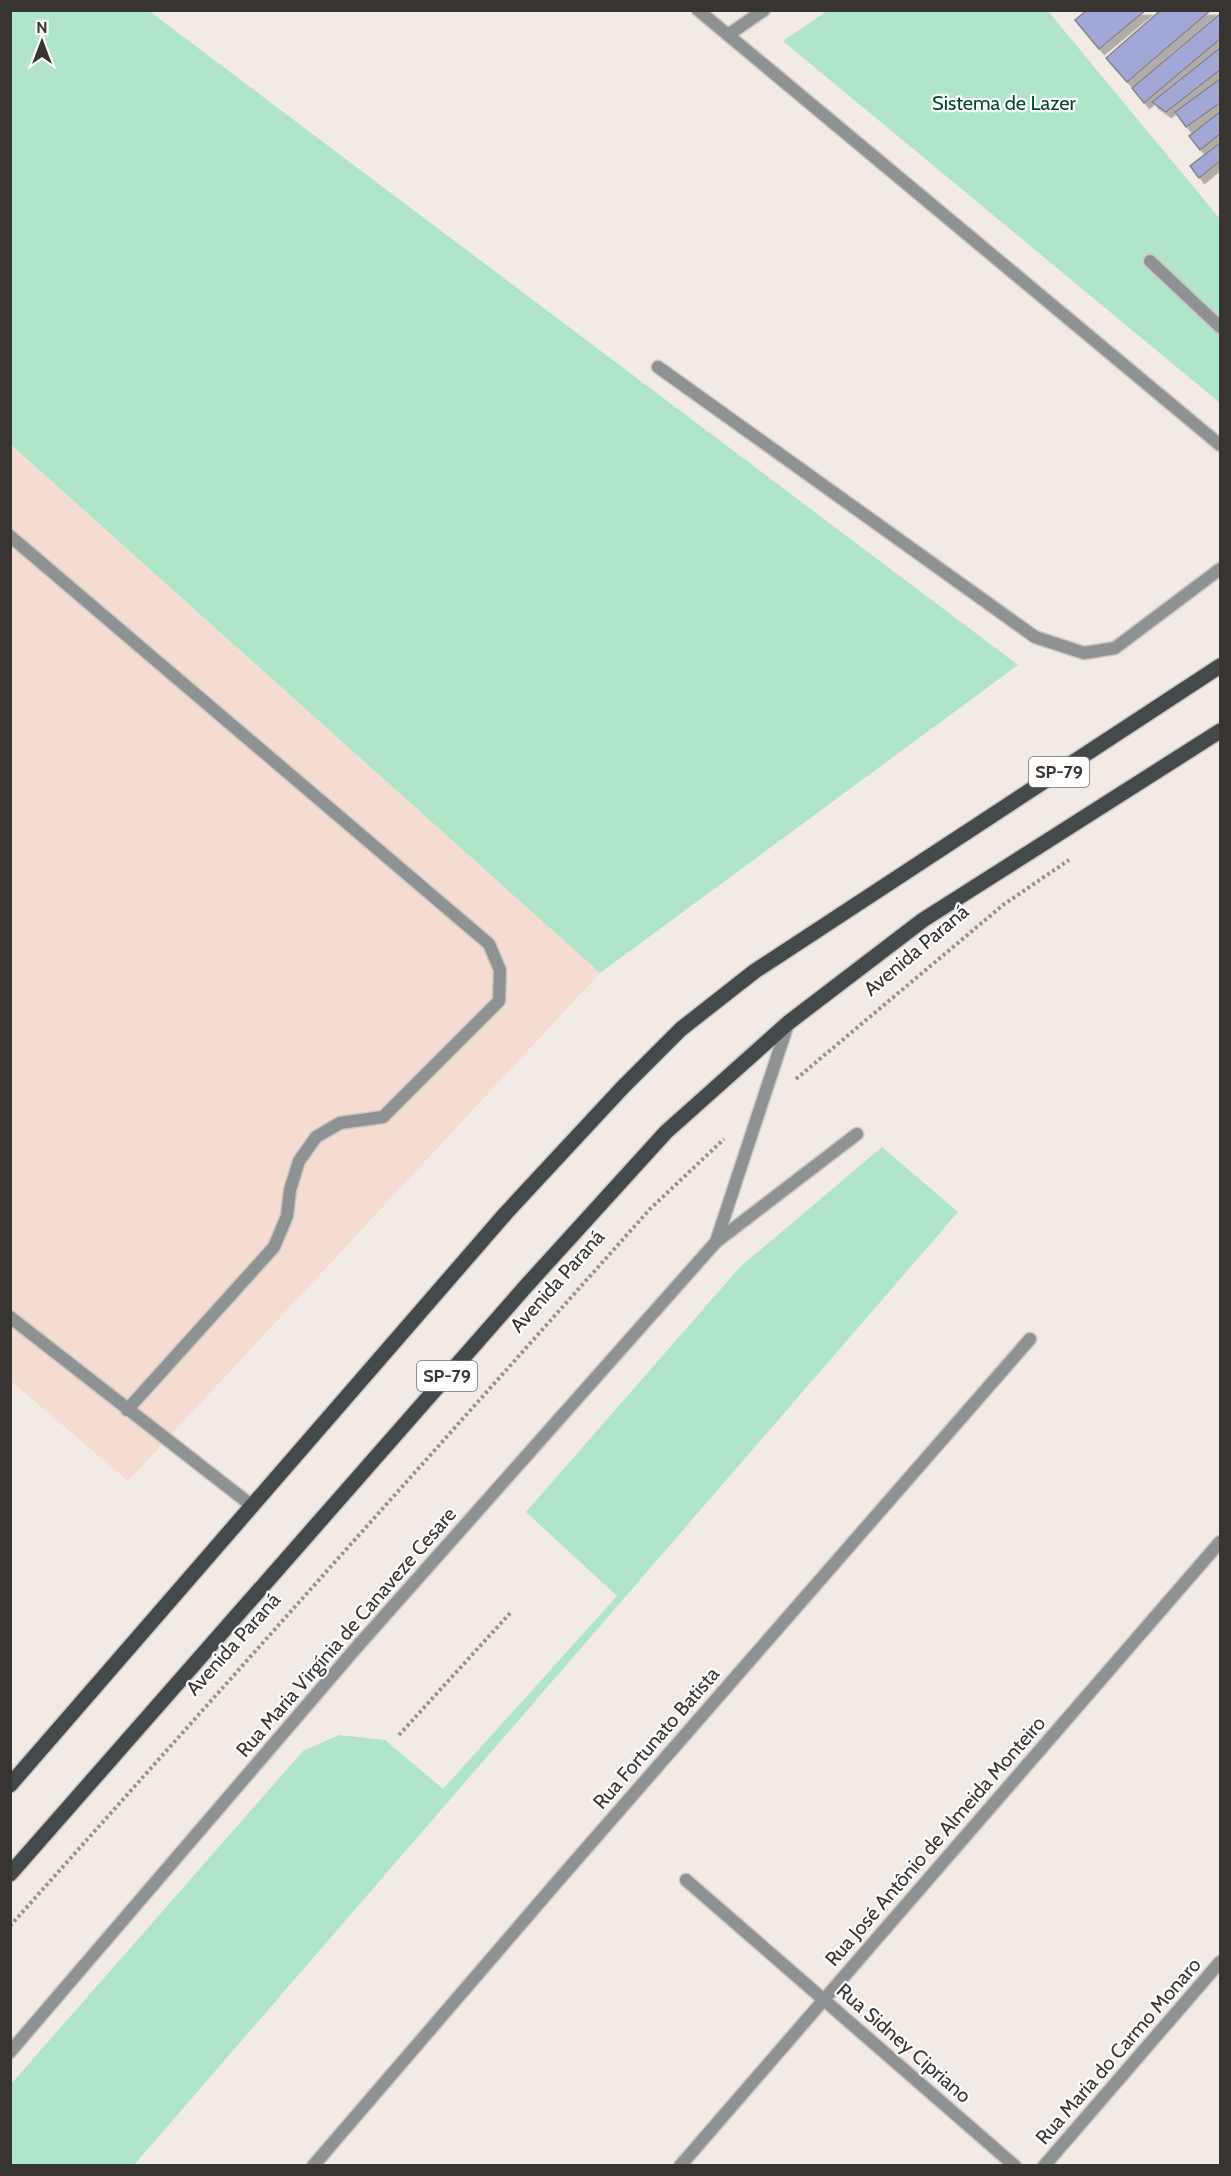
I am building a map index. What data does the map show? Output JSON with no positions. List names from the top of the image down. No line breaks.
{"streets":{"main road":["SP-79","Avenida Paraná"],"street":["Rua Maria Virgínia de Canaveze Cesare","Rua Fortunato Batista","Rua José Antônio de Almeida Monteiro","Rua Sidney Cipriano","Rua Maria do Carmo Monaro"]},"crossings":[["Avenida Paraná","Rua Maria Virgínia de Canaveze Cesare"],["Rua José Antônio de Almeida Monteiro","Rua Sidney Cipriano"]],"parks":["Sistema de Lazer"],"north":"top"}
